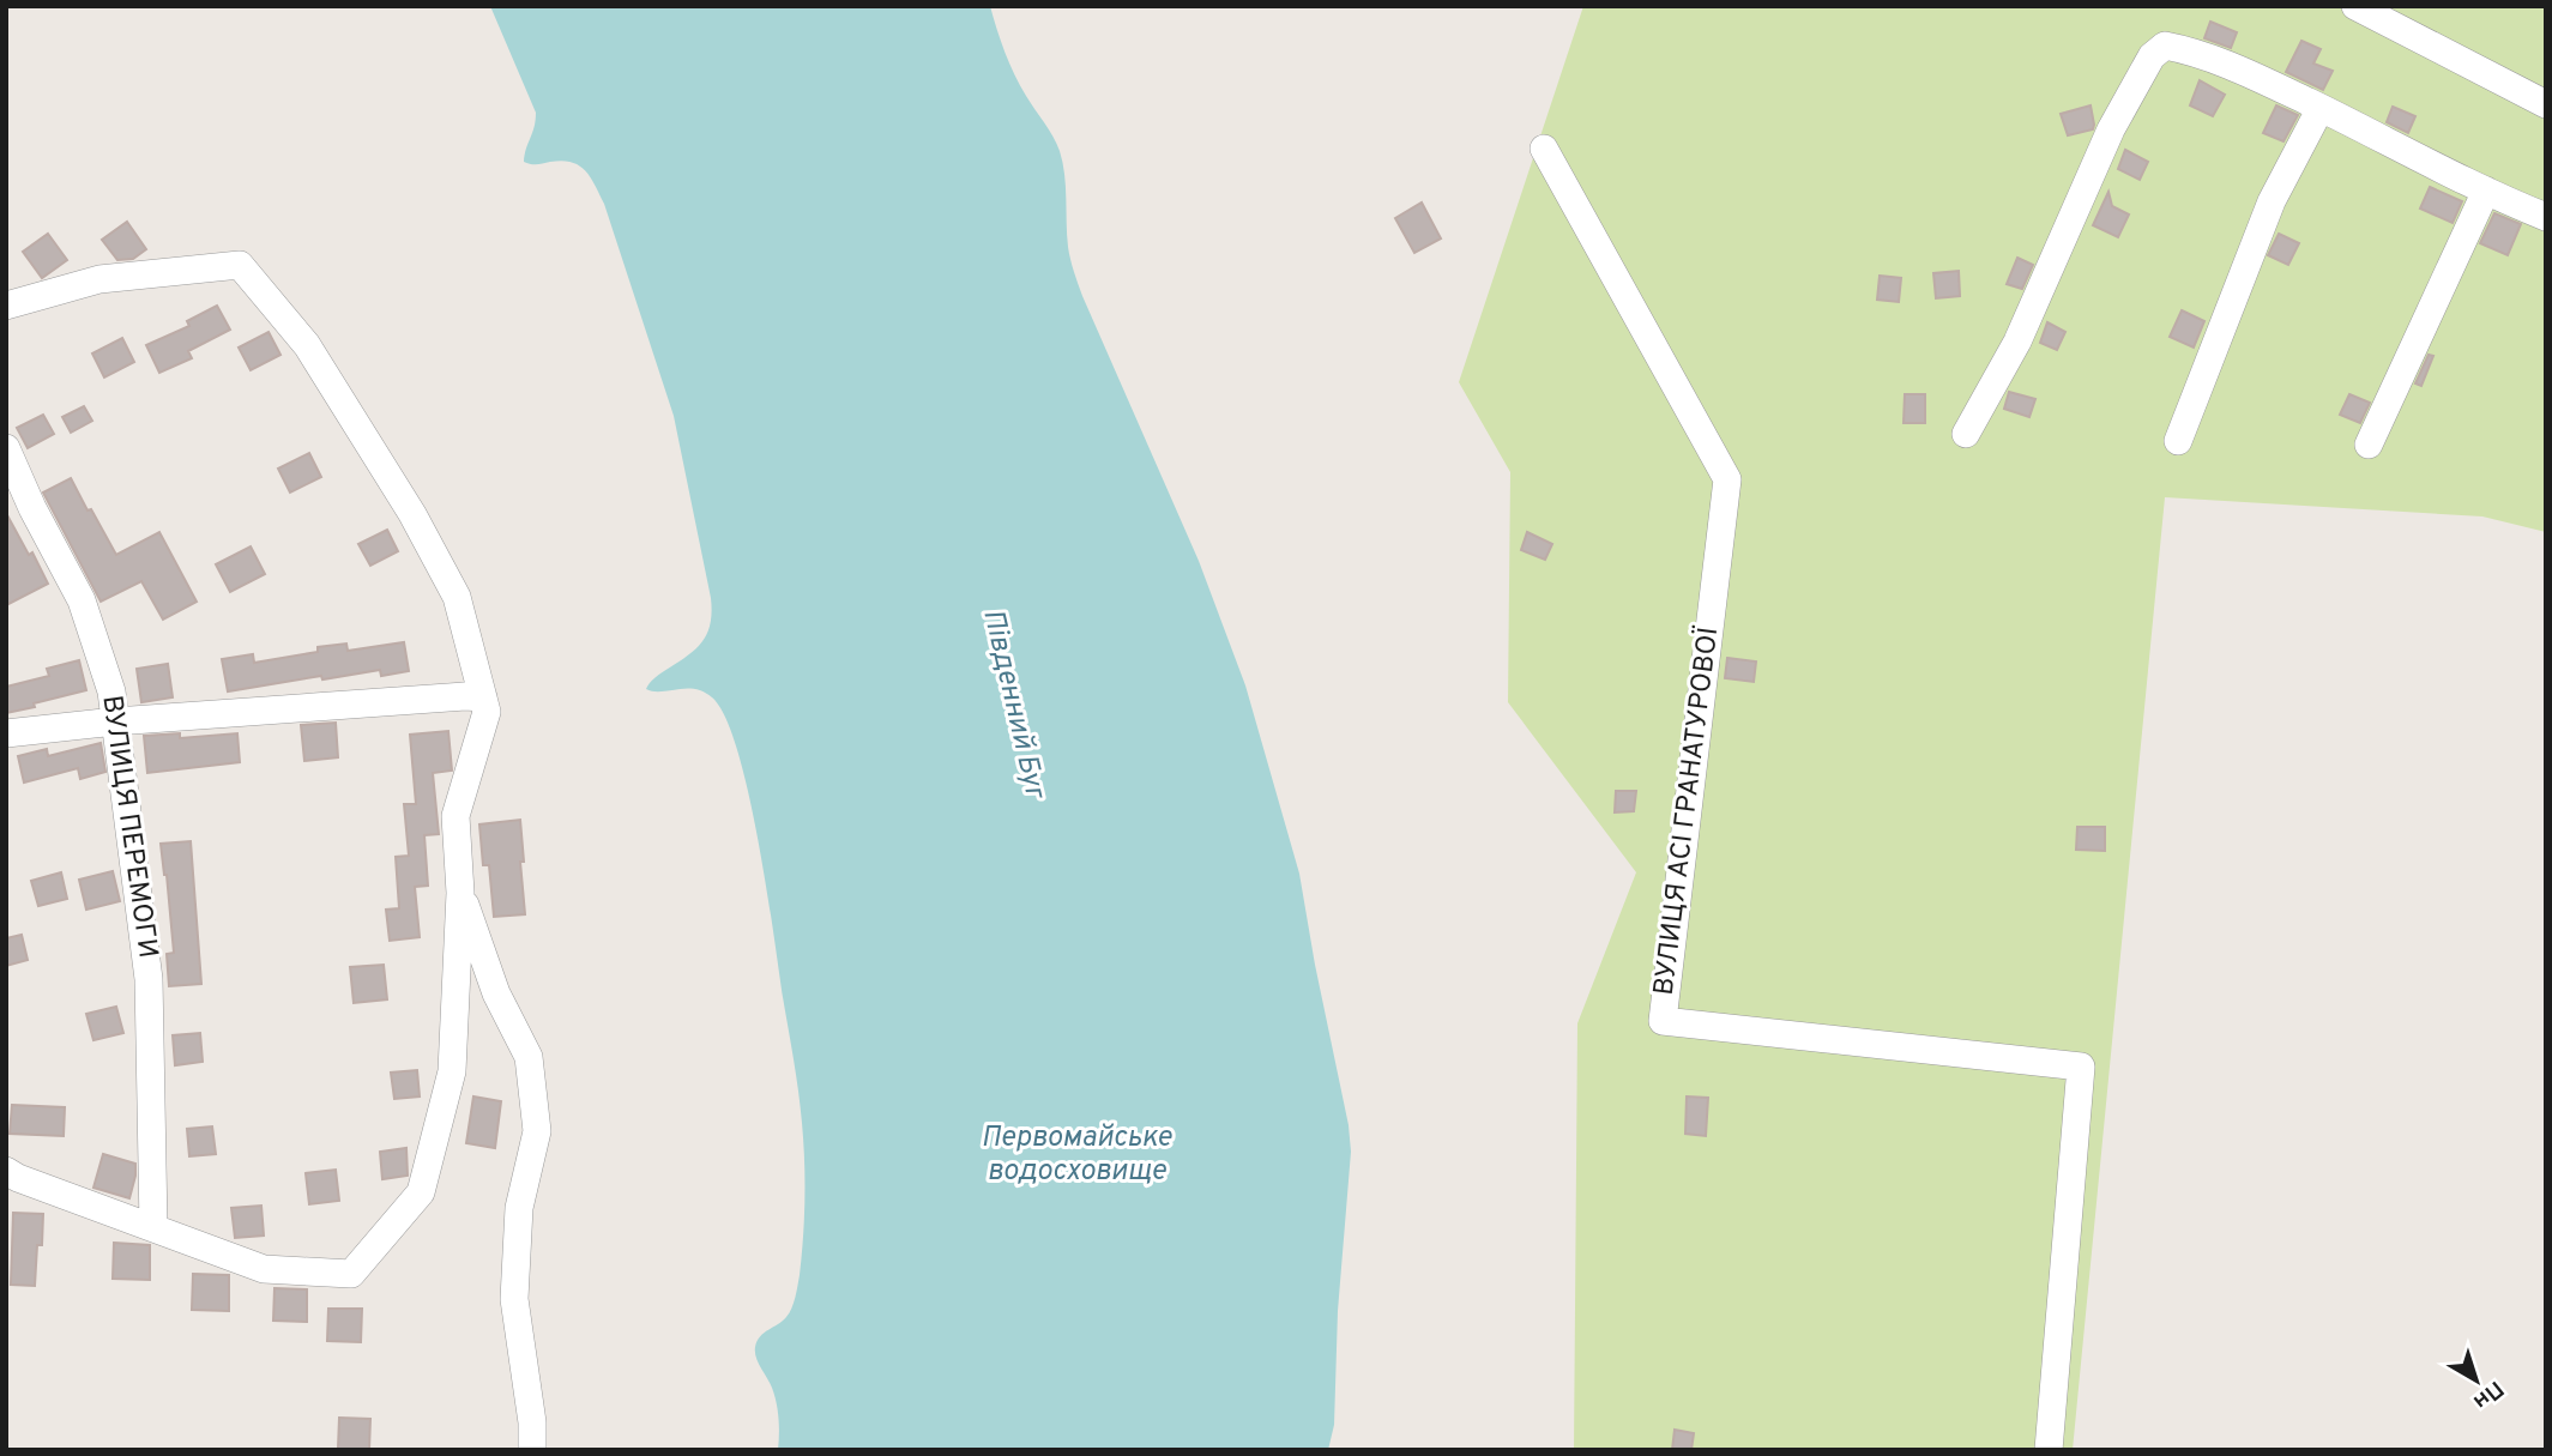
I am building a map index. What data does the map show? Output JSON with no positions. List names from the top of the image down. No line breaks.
{"streets":{"street":["ВУЛИЦЯ АСІ ГРАНАТУРОВОЇ","ВУЛИЦЯ ПЕРЕМОГИ"]},"water":["Південний Буг","Первомайське водосховище"],"north":"bottom right"}
